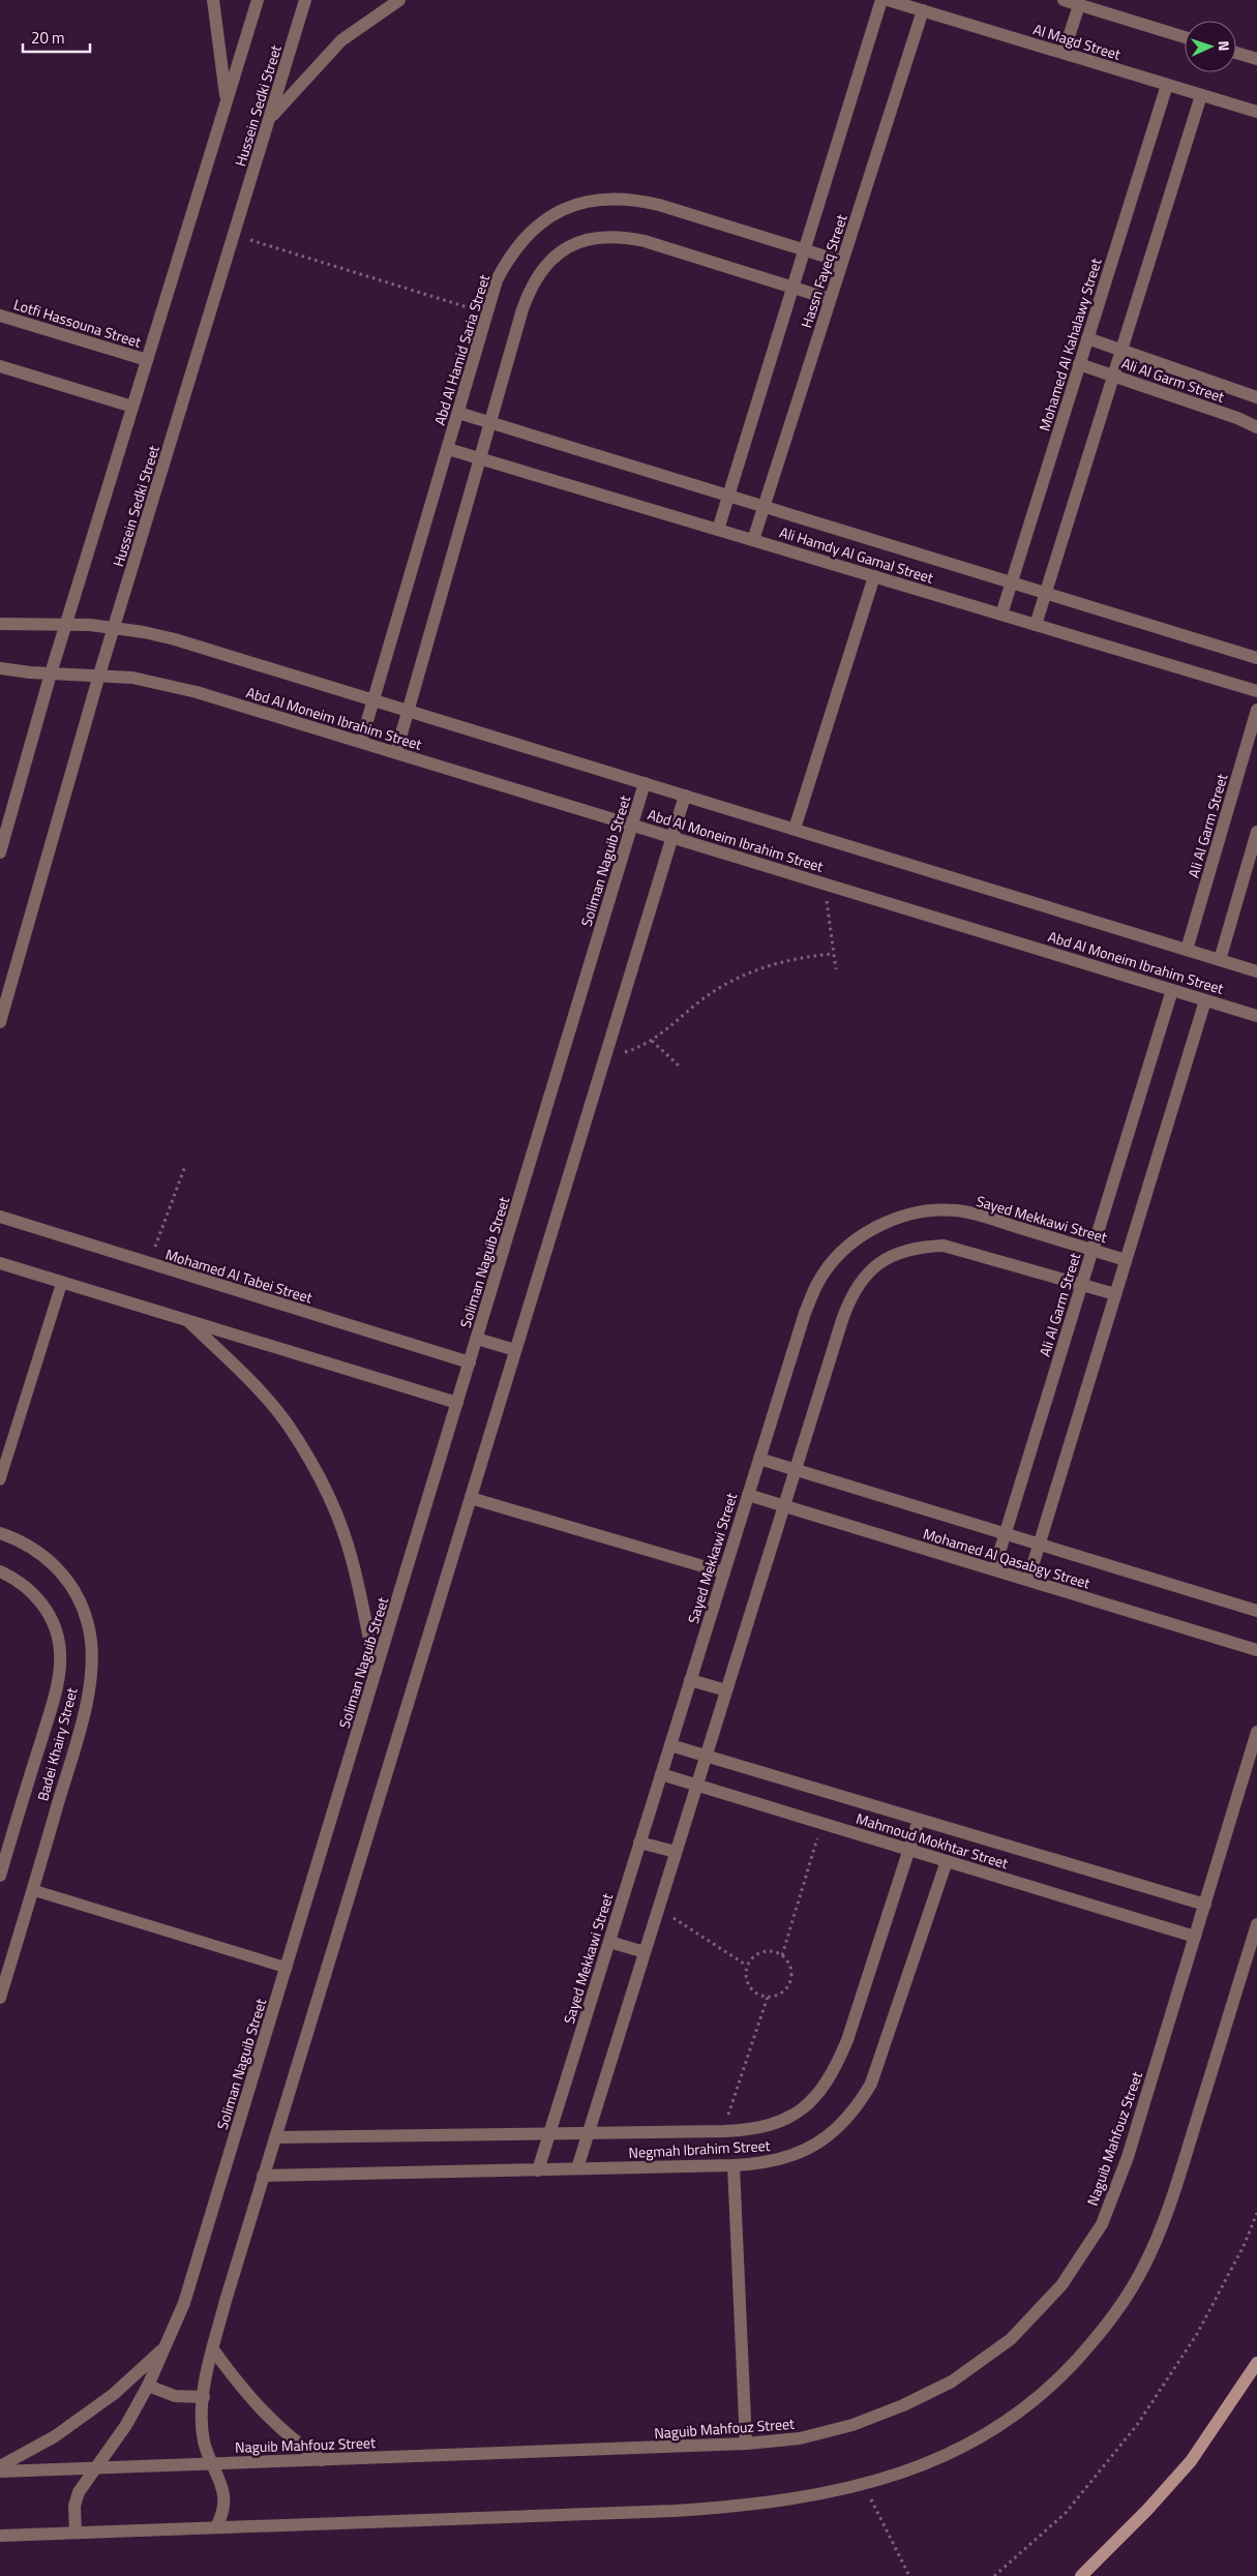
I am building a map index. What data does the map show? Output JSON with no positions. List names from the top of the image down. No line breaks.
{"streets":{"street":["Al Magd Street","Hussein Sedki Street","Hassn Fayeq Street","Lotfi Hassouna Street","Mohamed Al Kahalawy Street","Abd Al Hamid Saria Street","Ali Al Garm Street","Ali Hamdy Al Gamal Street","Abd Al Moneim Ibrahim Street","Soliman Naguib Street","Sayed Mekkawi Street","Mohamed Al Tabei Street","Mohamed Al Qasabgy Street","Badei Khairy Street","Mahmoud Mokhtar Street","Naguib Mahfouz Street","Negmah Ibrahim Street"]},"crossings":[["Al Magd Street","Hassn Fayeq Street"],["Al Magd Street","Mohamed Al Kahalawy Street"],["Hussein Sedki Street","Abd Al Moneim Ibrahim Street"],["Hassn Fayeq Street","Abd Al Hamid Saria Street"],["Hassn Fayeq Street","Ali Hamdy Al Gamal Street"],["Mohamed Al Kahalawy Street","Ali Al Garm Street"],["Mohamed Al Kahalawy Street","Ali Hamdy Al Gamal Street"],["Abd Al Hamid Saria Street","Ali Hamdy Al Gamal Street"],["Abd Al Hamid Saria Street","Abd Al Moneim Ibrahim Street"],["Ali Al Garm Street","Abd Al Moneim Ibrahim Street"],["Ali Al Garm Street","Sayed Mekkawi Street"],["Ali Al Garm Street","Mohamed Al Qasabgy Street"],["Abd Al Moneim Ibrahim Street","Soliman Naguib Street"],["Soliman Naguib Street","Mohamed Al Tabei Street"],["Soliman Naguib Street","Naguib Mahfouz Street"],["Sayed Mekkawi Street","Mohamed Al Qasabgy Street"],["Sayed Mekkawi Street","Mahmoud Mokhtar Street"],["Sayed Mekkawi Street","Negmah Ibrahim Street"],["Mahmoud Mokhtar Street","Naguib Mahfouz Street"],["Mahmoud Mokhtar Street","Negmah Ibrahim Street"]],"scale_bar":"20 m","north":"right"}
